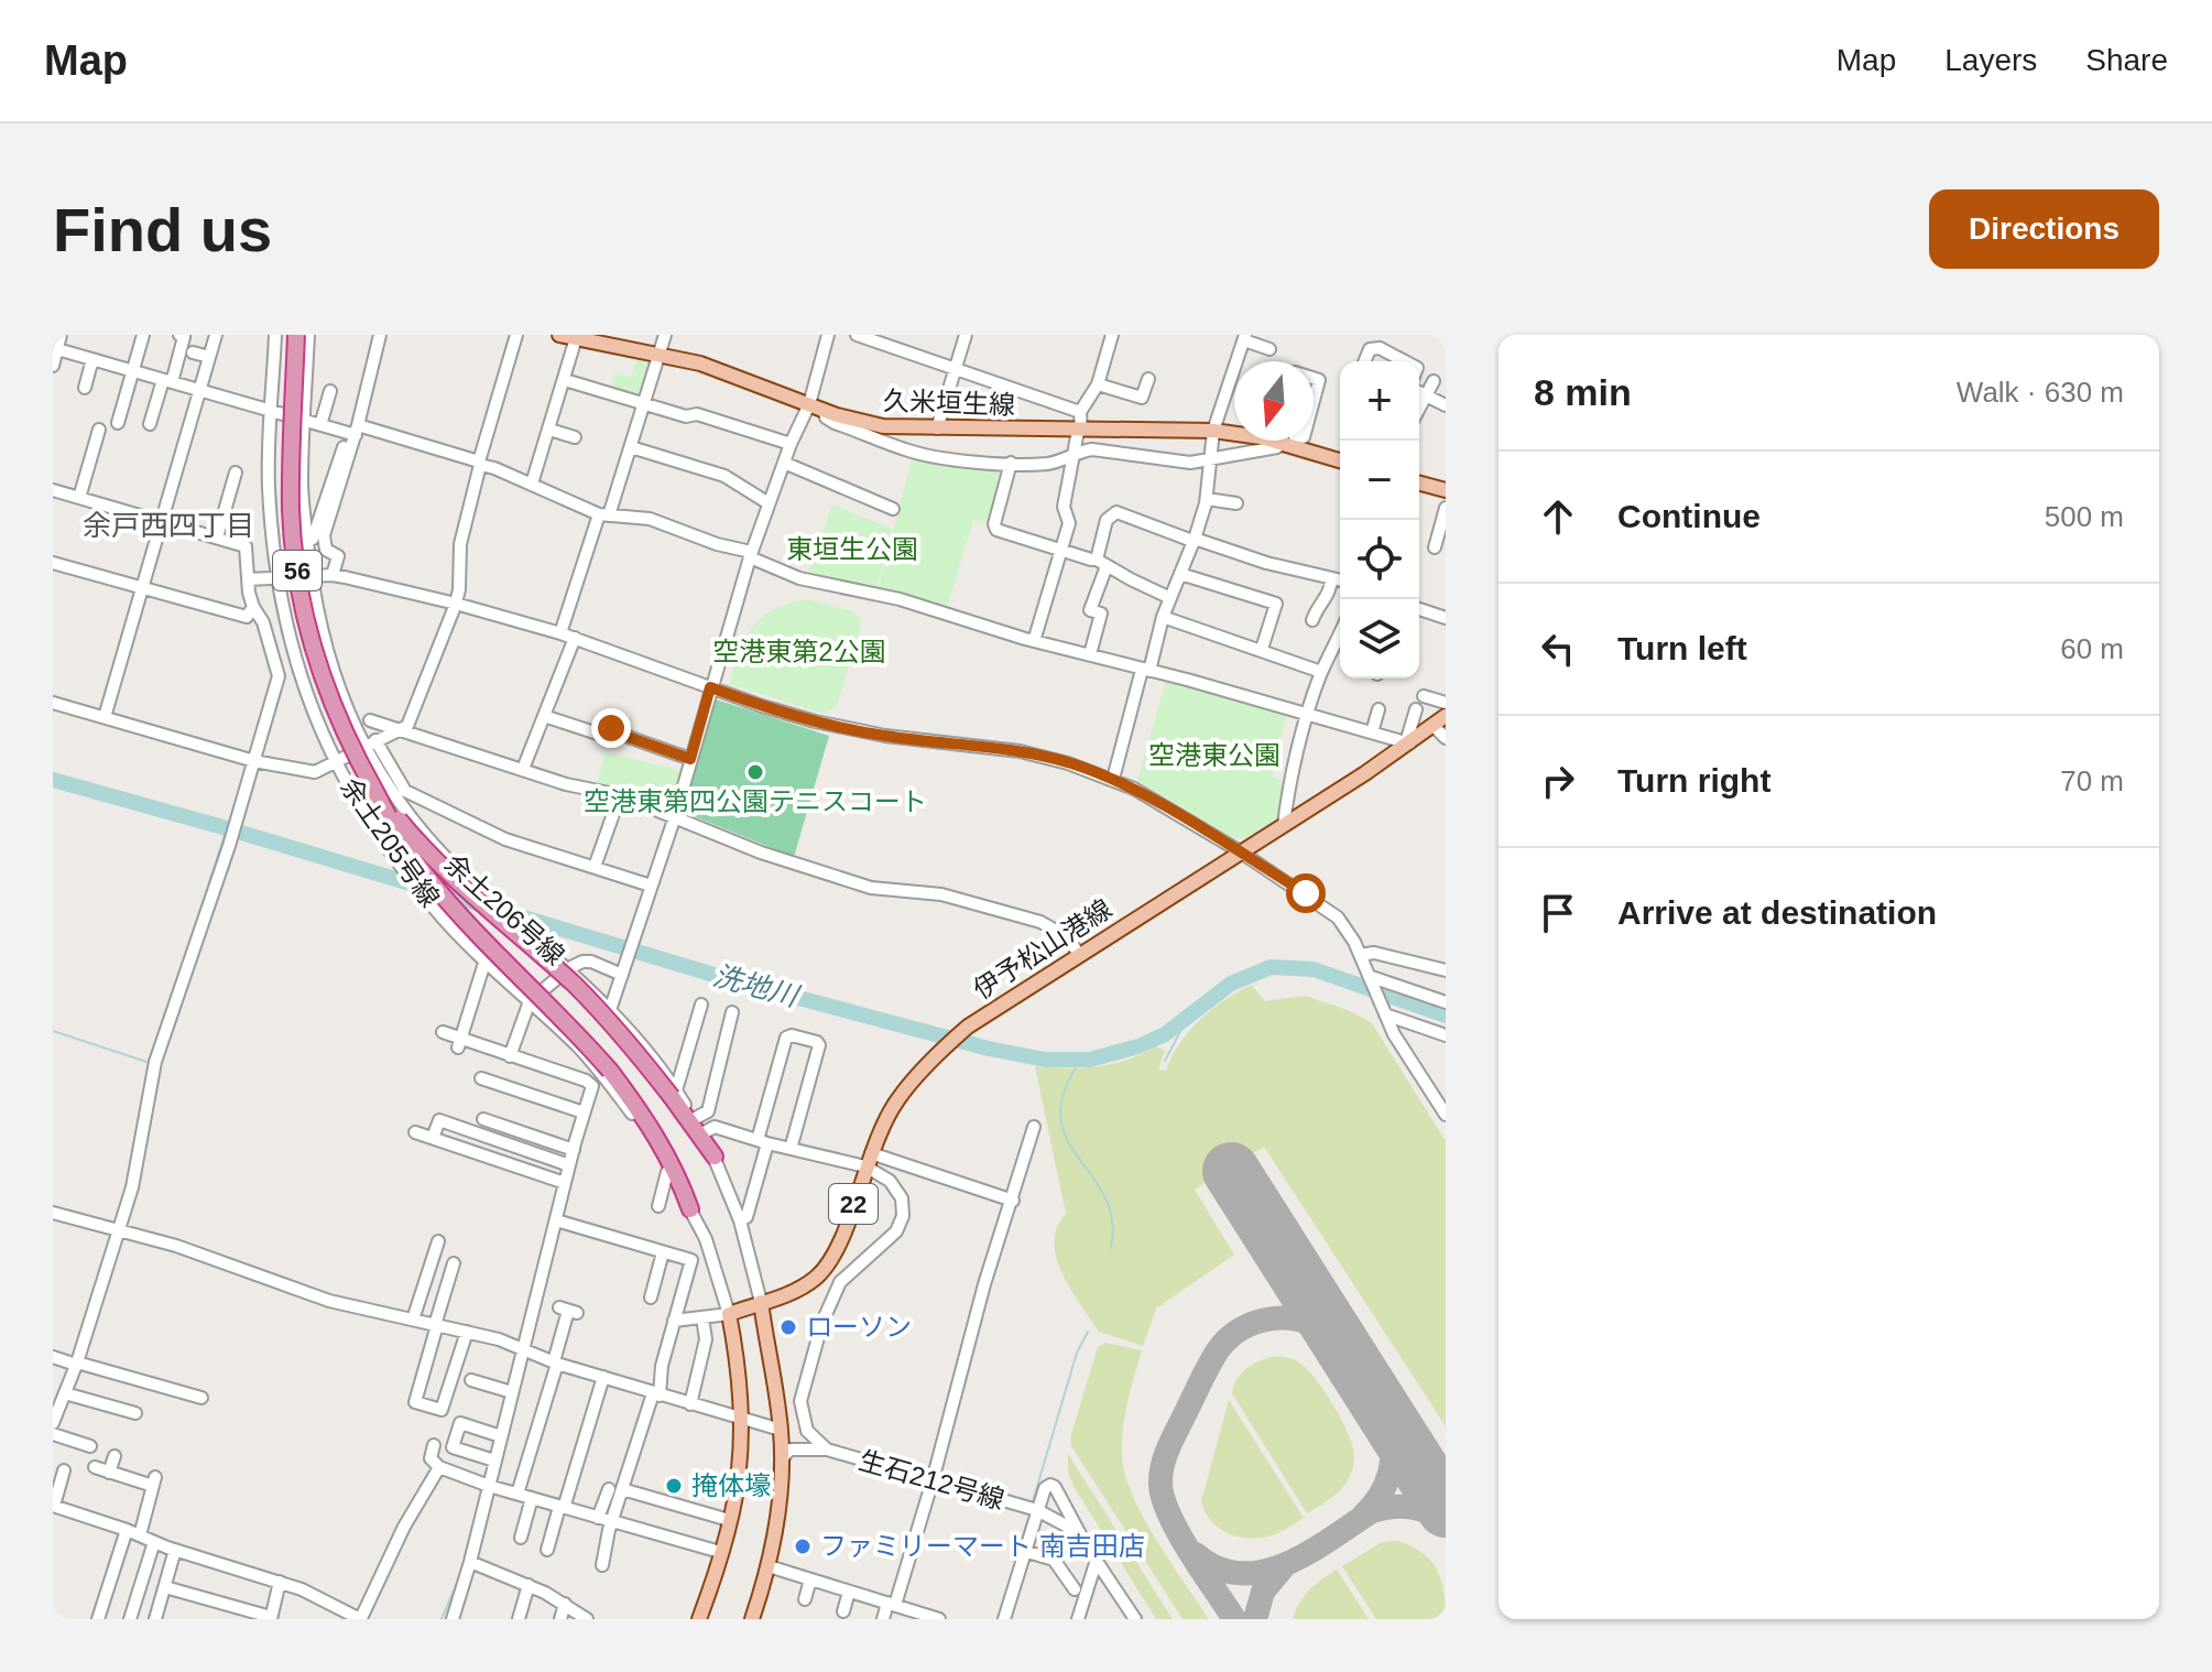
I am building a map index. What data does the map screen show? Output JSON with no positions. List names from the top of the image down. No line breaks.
{"streets":{"highway":["56"],"main road":["久米垣生線","伊予松山港線","22"],"street":["余土205号線","余土206号線","生石212号線"]},"crossings":[["余土205号線","伊予松山港線"],["余土206号線","伊予松山港線"]],"districts":["余戸西四丁目"],"water":["洗地川"],"parks":["東垣生公園","空港東第2公園","空港東公園"],"places":["空港東第四公園テニスコート","ローソン","掩体壕","ファミリーマート 南吉田店"],"north":"bottom","page":{"header":"Map","nav":["Map","Layers","Share"],"buttons":"Directions","title":"Find us","heading":["8 min","Walk · 630 m"],"map_buttons":["+","−"],"list":[["Continue","500 m"],["Turn left","60 m"],["Turn right","70 m"],"Arrive at destination"]}}
